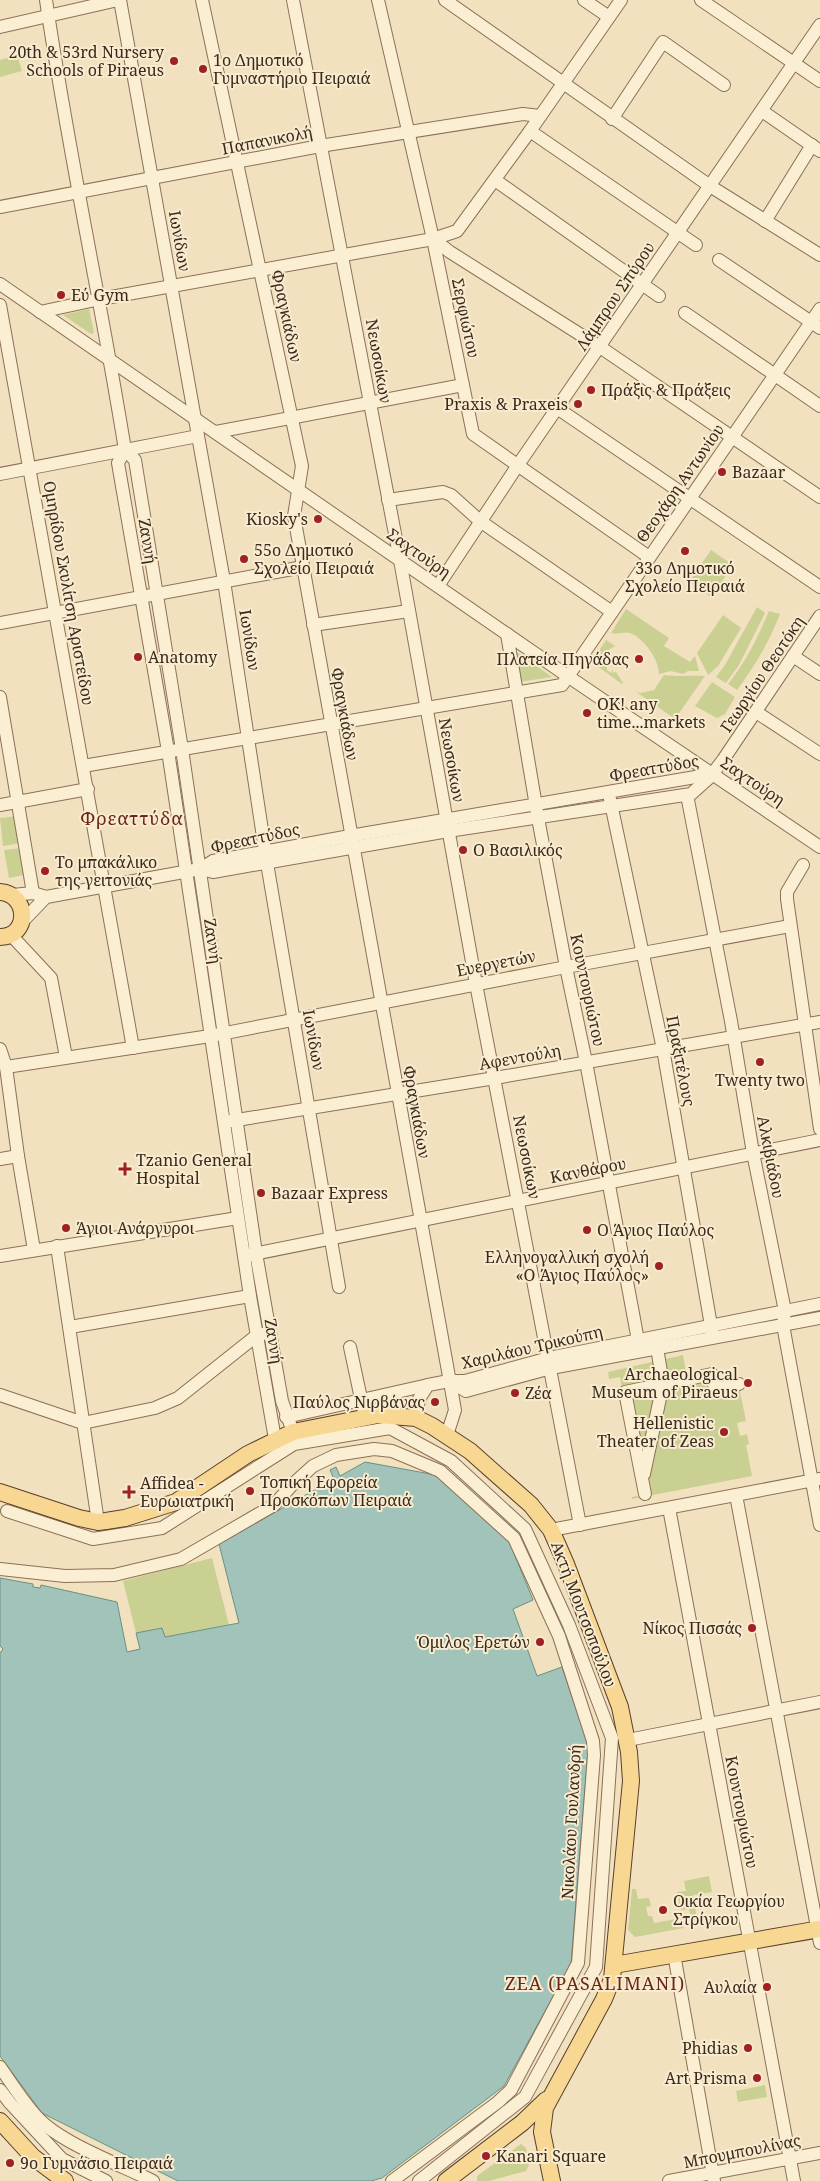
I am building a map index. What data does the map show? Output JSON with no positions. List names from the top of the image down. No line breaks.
{"streets":{"main road":["Ακτή Μουτσοπούλου"],"street":["Παπανικολή","Ιωνίδων","Λάμπρου Σπύρου","Φραγκιάδων","Σερφιώτου","Νεωσοίκων","Θεοχάρη Αντωνίου","Ζαννή","Σαχτούρη","Ομηρίδου Σκυλίτση Αριστείδου","Γεωργίου Θεοτόκη","Φρεαττύδος","Ευεργετών","Κουντουριώτου","Αφεντούλη","Πραξιτέλους","Αλκιβιάδου","Κανθάρου","Χαριλάου Τρικούπη","Νικολάου Γουλανδρή","Μπουμπουλίνας"]},"crossings":[["Παπανικολή","Ιωνίδων"],["Παπανικολή","Φραγκιάδων"],["Παπανικολή","Σερφιώτου"],["Παπανικολή","Νεωσοίκων"],["Παπανικολή","Ζαννή"],["Ιωνίδων","Σαχτούρη"],["Ιωνίδων","Φρεαττύδος"],["Ιωνίδων","Ευεργετών"],["Ιωνίδων","Αφεντούλη"],["Ιωνίδων","Κανθάρου"],["Λάμπρου Σπύρου","Σερφιώτου"],["Λάμπρου Σπύρου","Σαχτούρη"],["Φραγκιάδων","Σαχτούρη"],["Φραγκιάδων","Φρεαττύδος"],["Φραγκιάδων","Ευεργετών"],["Φραγκιάδων","Αφεντούλη"],["Φραγκιάδων","Κανθάρου"],["Φραγκιάδων","Χαριλάου Τρικούπη"],["Φραγκιάδων","Ακτή Μουτσοπούλου"],["Σερφιώτου","Θεοχάρη Αντωνίου"],["Νεωσοίκων","Σαχτούρη"],["Νεωσοίκων","Φρεαττύδος"],["Νεωσοίκων","Ευεργετών"],["Νεωσοίκων","Αφεντούλη"],["Νεωσοίκων","Κανθάρου"],["Νεωσοίκων","Χαριλάου Τρικούπη"],["Θεοχάρη Αντωνίου","Σαχτούρη"],["Ζαννή","Σαχτούρη"],["Ζαννή","Φρεαττύδος"],["Ζαννή","Ευεργετών"],["Ζαννή","Αφεντούλη"],["Ζαννή","Κανθάρου"],["Ζαννή","Ακτή Μουτσοπούλου"],["Σαχτούρη","Γεωργίου Θεοτόκη"],["Σαχτούρη","Φρεαττύδος"],["Σαχτούρη","Κουντουριώτου"],["Ομηρίδου Σκυλίτση Αριστείδου","Φρεαττύδος"],["Ομηρίδου Σκυλίτση Αριστείδου","Ευεργετών"],["Γεωργίου Θεοτόκη","Φρεαττύδος"],["Φρεαττύδος","Κουντουριώτου"],["Φρεαττύδος","Πραξιτέλους"],["Φρεαττύδος","Αλκιβιάδου"],["Ευεργετών","Κουντουριώτου"],["Ευεργετών","Πραξιτέλους"],["Ευεργετών","Αλκιβιάδου"],["Κουντουριώτου","Αφεντούλη"],["Κουντουριώτου","Κανθάρου"],["Κουντουριώτου","Χαριλάου Τρικούπη"],["Κουντουριώτου","Μπουμπουλίνας"],["Αφεντούλη","Πραξιτέλους"],["Αφεντούλη","Αλκιβιάδου"],["Πραξιτέλους","Κανθάρου"],["Πραξιτέλους","Χαριλάου Τρικούπη"],["Αλκιβιάδου","Κανθάρου"],["Αλκιβιάδου","Χαριλάου Τρικούπη"]],"districts":["Φρεαττύδα","ZEA (PASALIMANI)"],"places":{"other":["20th & 53rd Nursery Schools of Piraeus","1ο Δημοτικό Γυμναστήριο Πειραιά","Εύ Gym","Πράξις & Πράξεις","Praxis & Praxeis","Bazaar","Kiosky's","33ο Δημοτικό Σχολείο Πειραιά","55ο Δημοτικό Σχολείο Πειραιά","Anatomy","Πλατεία Πηγάδας","OK! any time...markets","Ο Βασιλικός","Το μπακάλικο της γειτονιάς","Twenty two","Bazaar Express","Άγιοι Ανάργυροι","Ο Άγιος Παύλος","Ελληνογαλλική σχολή «Ο Άγιος Παύλος»","Archaeological Museum of Piraeus","Ζέα","Παύλος Νιρβάνας","Hellenistic Theater of Zeas","Τοπική Εφορεία Προσκόπων Πειραιά","Νίκος Πισσάς","Όμιλος Ερετών","Οικία Γεωργίου Στρίγκου","Αυλαία","Phidias","Art Prisma","Kanari Square","9ο Γυμνάσιο Πειραιά"],"health":["Tzanio General Hospital","Affidea - Ευρωιατρική"]}}
